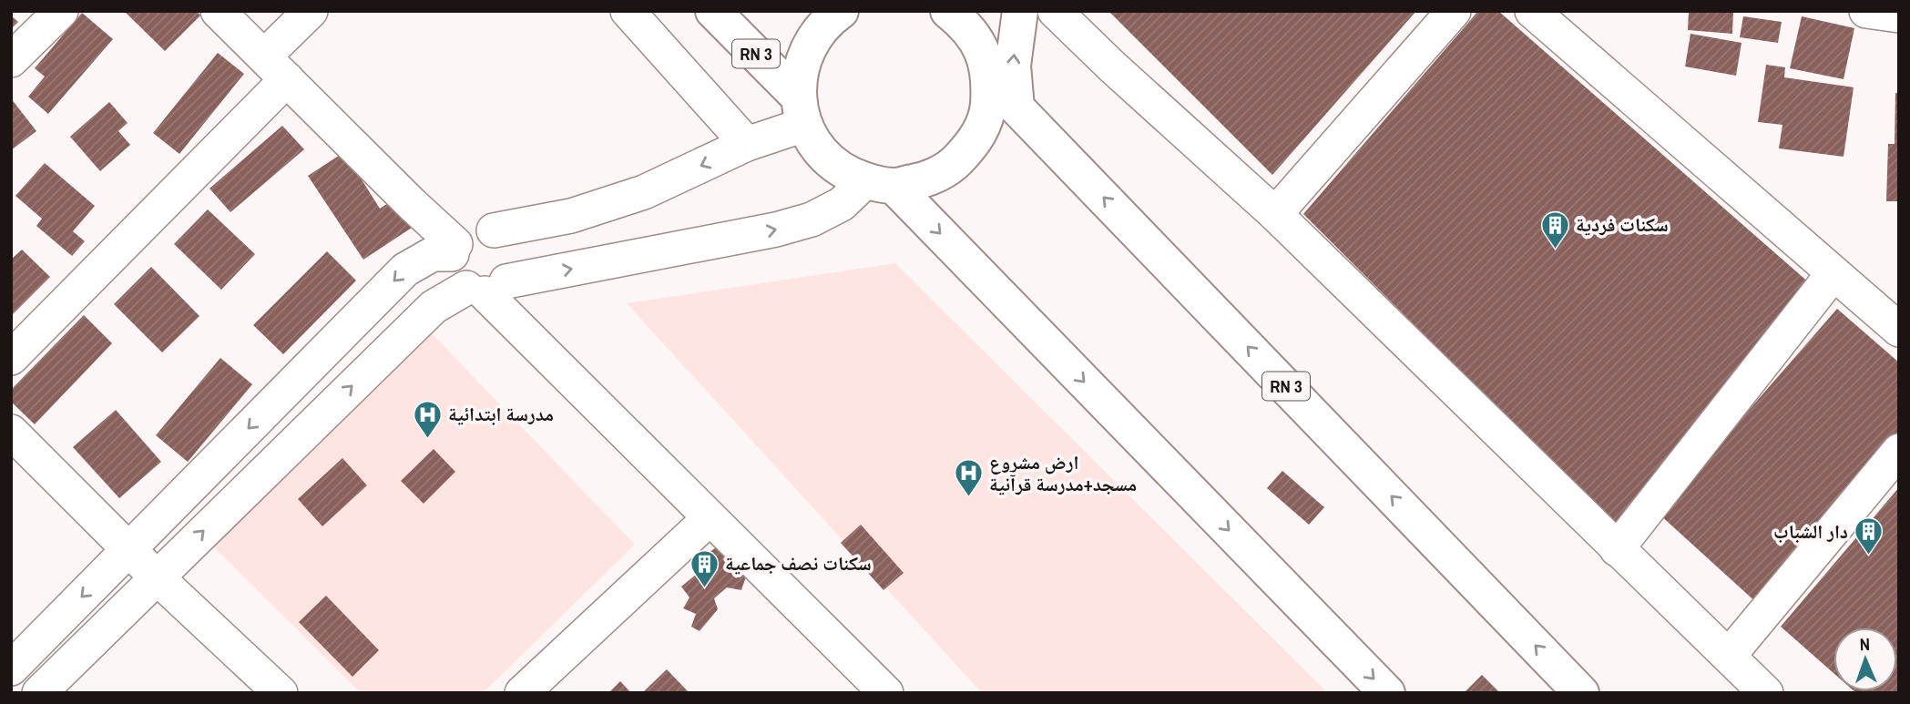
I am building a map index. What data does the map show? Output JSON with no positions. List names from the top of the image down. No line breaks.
{"streets":{"main road":["RN 3"]},"places":{"building":["سكنات فردية","دار الشباب","سكنات نصف جماعية"],"hospital":["مدرسة ابتدائية","ارض مشروع مسجد+مدرسة قرآنية"]},"north":"top"}
